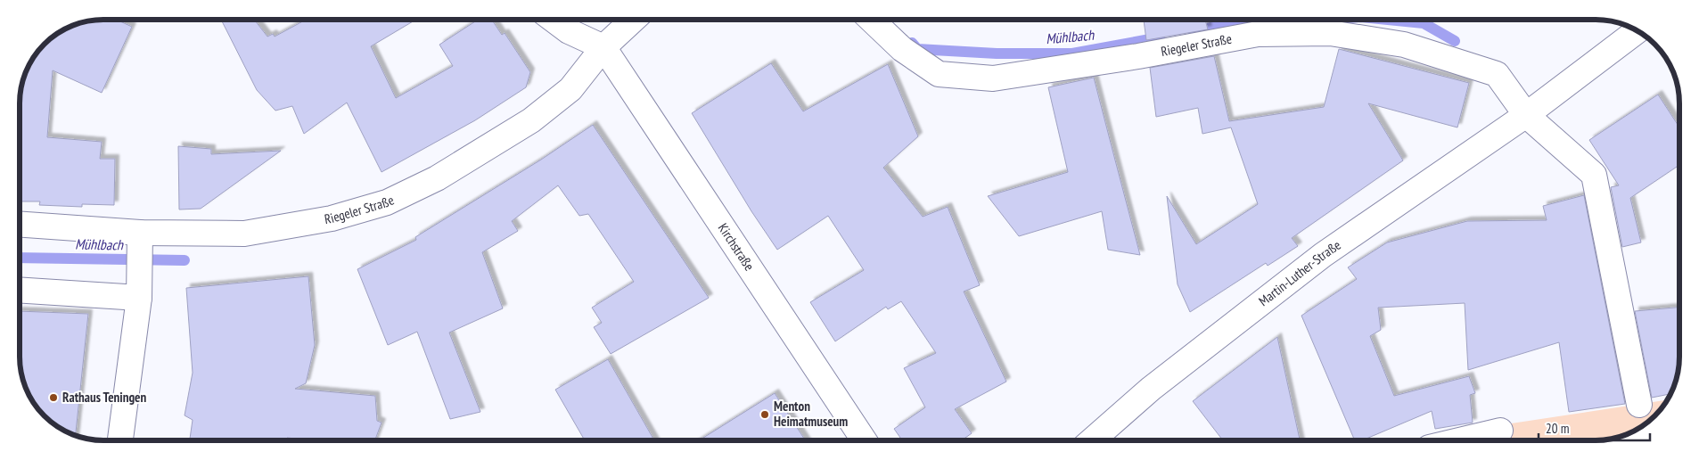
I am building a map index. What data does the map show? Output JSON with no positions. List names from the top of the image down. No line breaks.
{"streets":{"street":["Riegeler Straße","Kirchstraße","Martin-Luther-Straße"]},"crossings":[["Riegeler Straße","Kirchstraße"],["Riegeler Straße","Martin-Luther-Straße"]],"water":["Mühlbach"],"places":["Rathaus Teningen","Menton Heimatmuseum"],"scale_bar":"20 m"}
